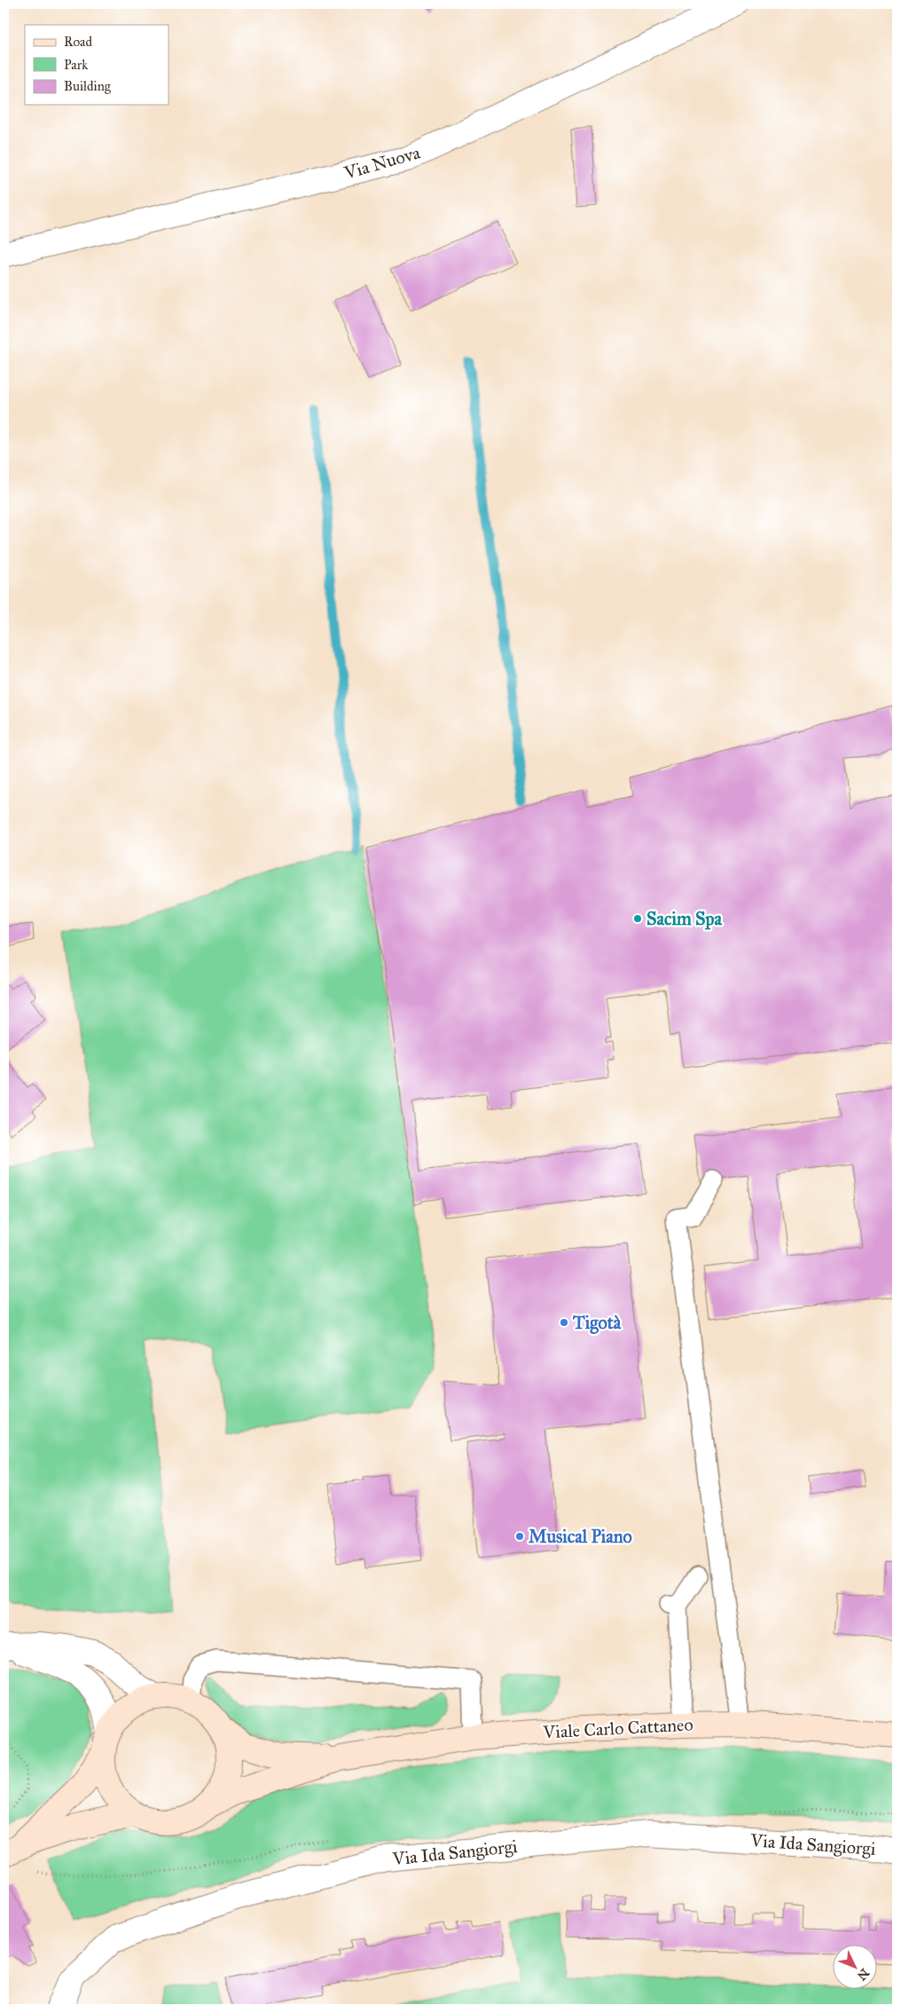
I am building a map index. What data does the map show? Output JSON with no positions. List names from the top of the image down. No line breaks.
{"streets":{"main road":["Viale Carlo Cattaneo"],"street":["Via Nuova","Via Ida Sangiorgi"]},"places":["Sacim Spa","Tigotà","Musical Piano"],"legend":["Road","Park","Building"],"north":"bottom right"}
